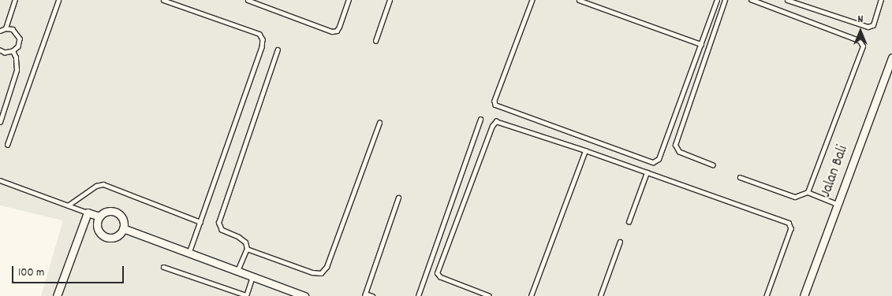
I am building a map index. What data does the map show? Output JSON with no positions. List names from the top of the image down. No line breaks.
{"streets":{"street":["Jalan Bali"]},"scale_bar":"100 m","north":"top"}
